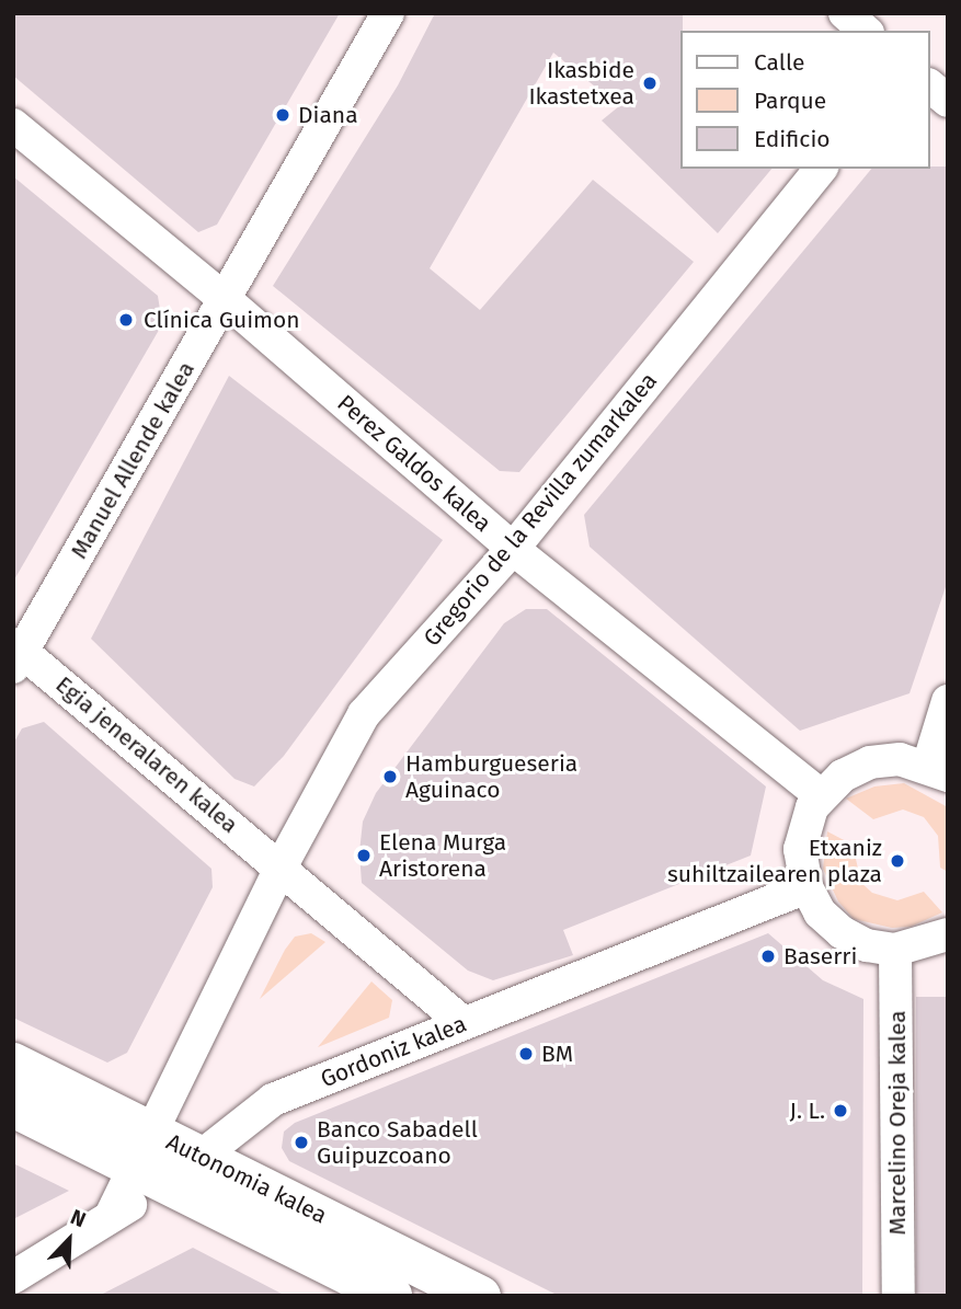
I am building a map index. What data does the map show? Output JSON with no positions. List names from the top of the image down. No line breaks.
{"streets":{"main road":["Autonomia kalea"],"street":["Manuel Allende kalea","Perez Galdos kalea","Gregorio de la Revilla zumarkalea","Egia jeneralaren kalea","Gordoniz kalea","Marcelino Oreja kalea"]},"crossings":[["Manuel Allende kalea","Perez Galdos kalea"],["Manuel Allende kalea","Egia jeneralaren kalea"],["Perez Galdos kalea","Gregorio de la Revilla zumarkalea"],["Gregorio de la Revilla zumarkalea","Egia jeneralaren kalea"],["Gregorio de la Revilla zumarkalea","Autonomia kalea"],["Egia jeneralaren kalea","Gordoniz kalea"],["Gordoniz kalea","Autonomia kalea"]],"places":["Ikasbide Ikastetxea","Diana","Clínica Guimon","Hamburgueseria Aguinaco","Elena Murga Aristorena","Etxaniz suhiltzailearen plaza","Baserri","BM","J. L.","Banco Sabadell Guipuzcoano"],"legend":["Calle","Parque","Edificio"],"north":"top right"}
